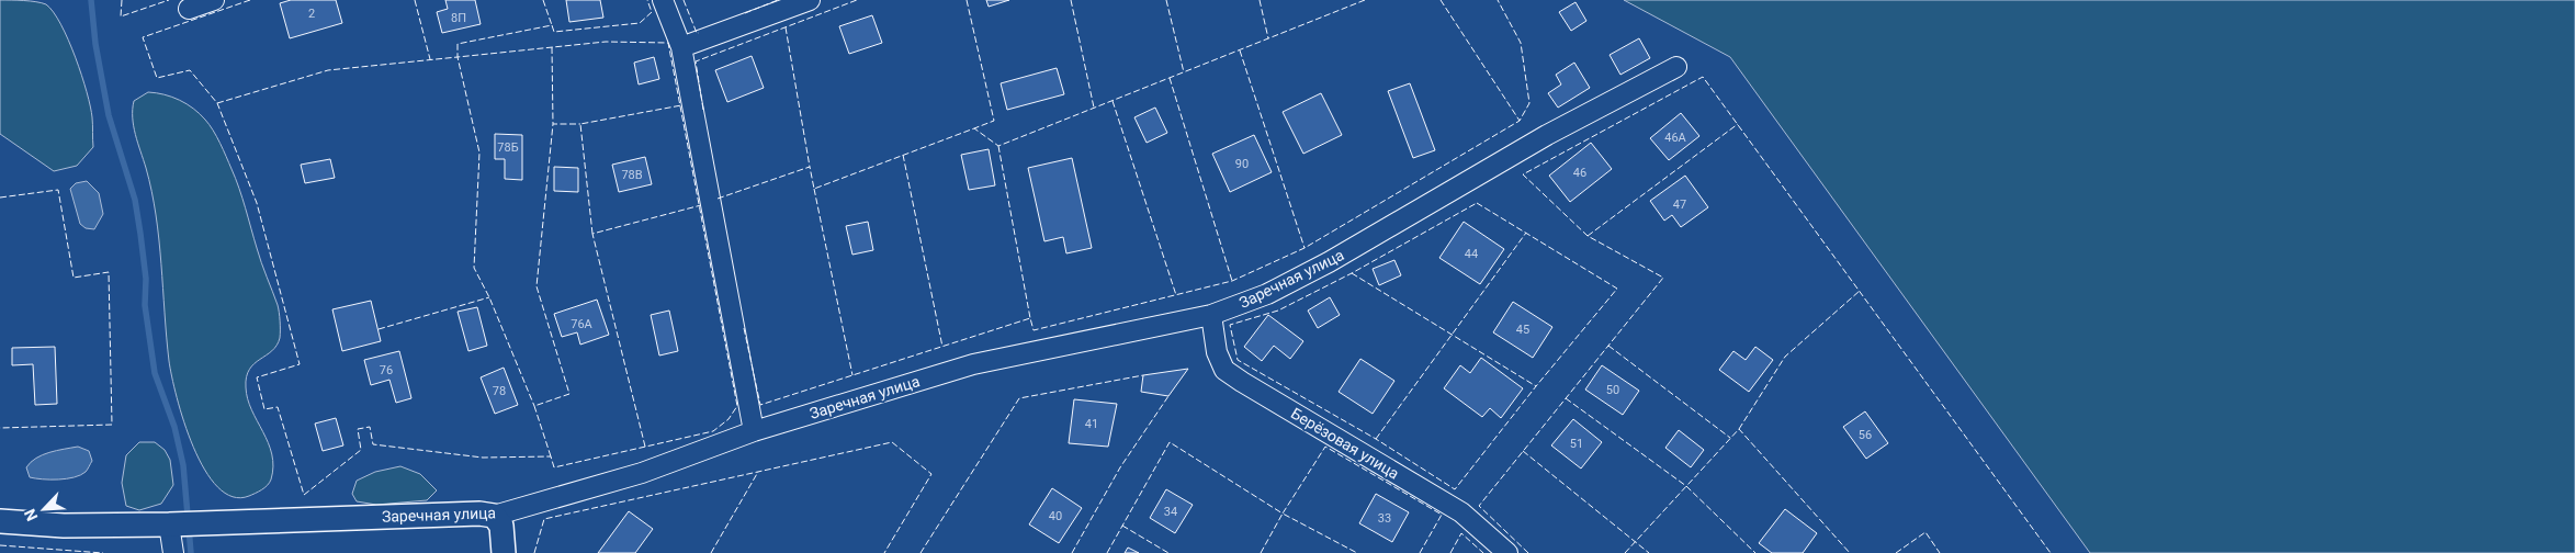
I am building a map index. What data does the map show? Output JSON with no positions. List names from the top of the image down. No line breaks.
{"streets":{"street":["Заречная улица","Берёзовая улица"]},"crossings":[["Заречная улица","Берёзовая улица"]],"house_numbers":["2","8П","46А","78Б","90","46","78В","47","44","76А","45","76","50","78","41","56","51","34","40","33"],"north":"bottom left"}
